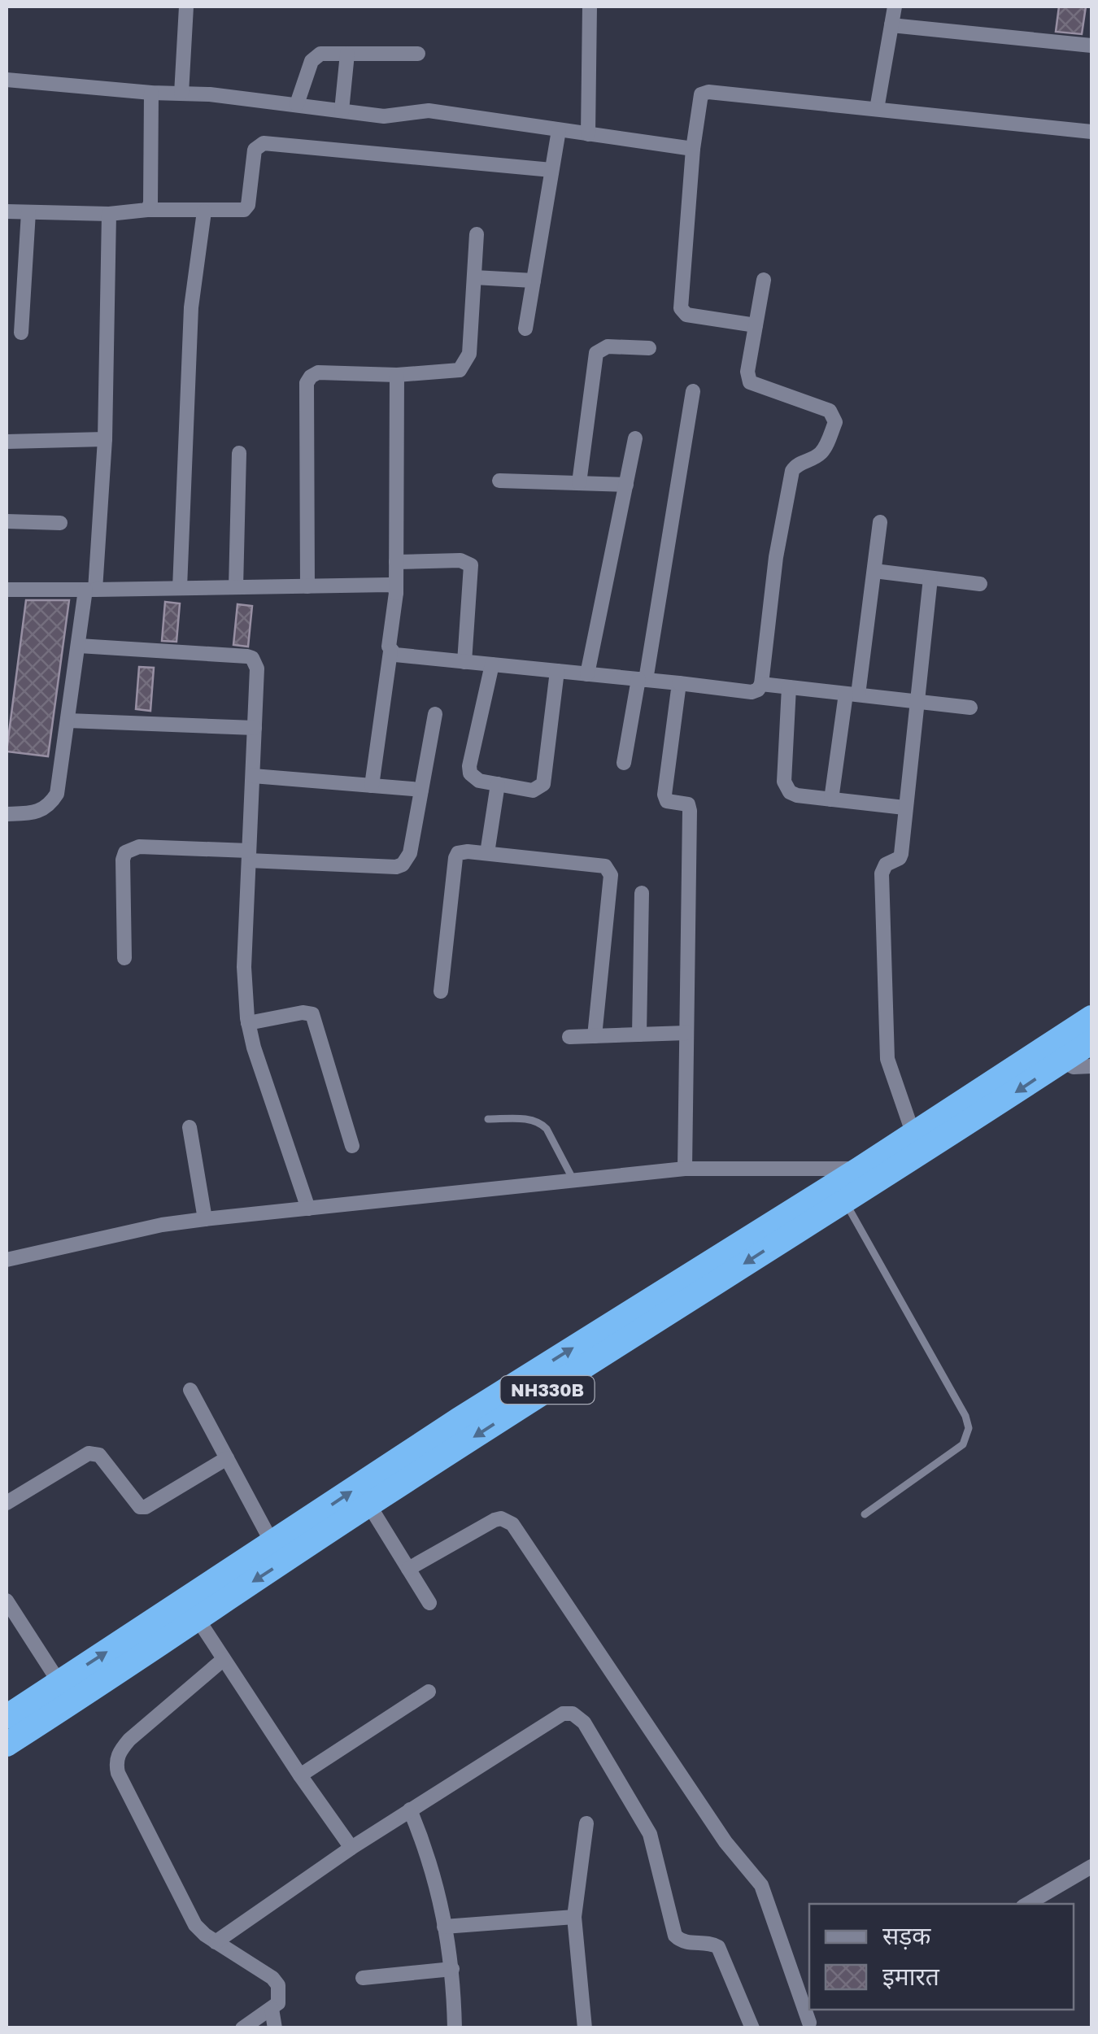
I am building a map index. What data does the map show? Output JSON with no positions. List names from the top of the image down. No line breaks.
{"streets":{"highway":["NH330B"]},"legend":["सड़क","इमारत"]}
